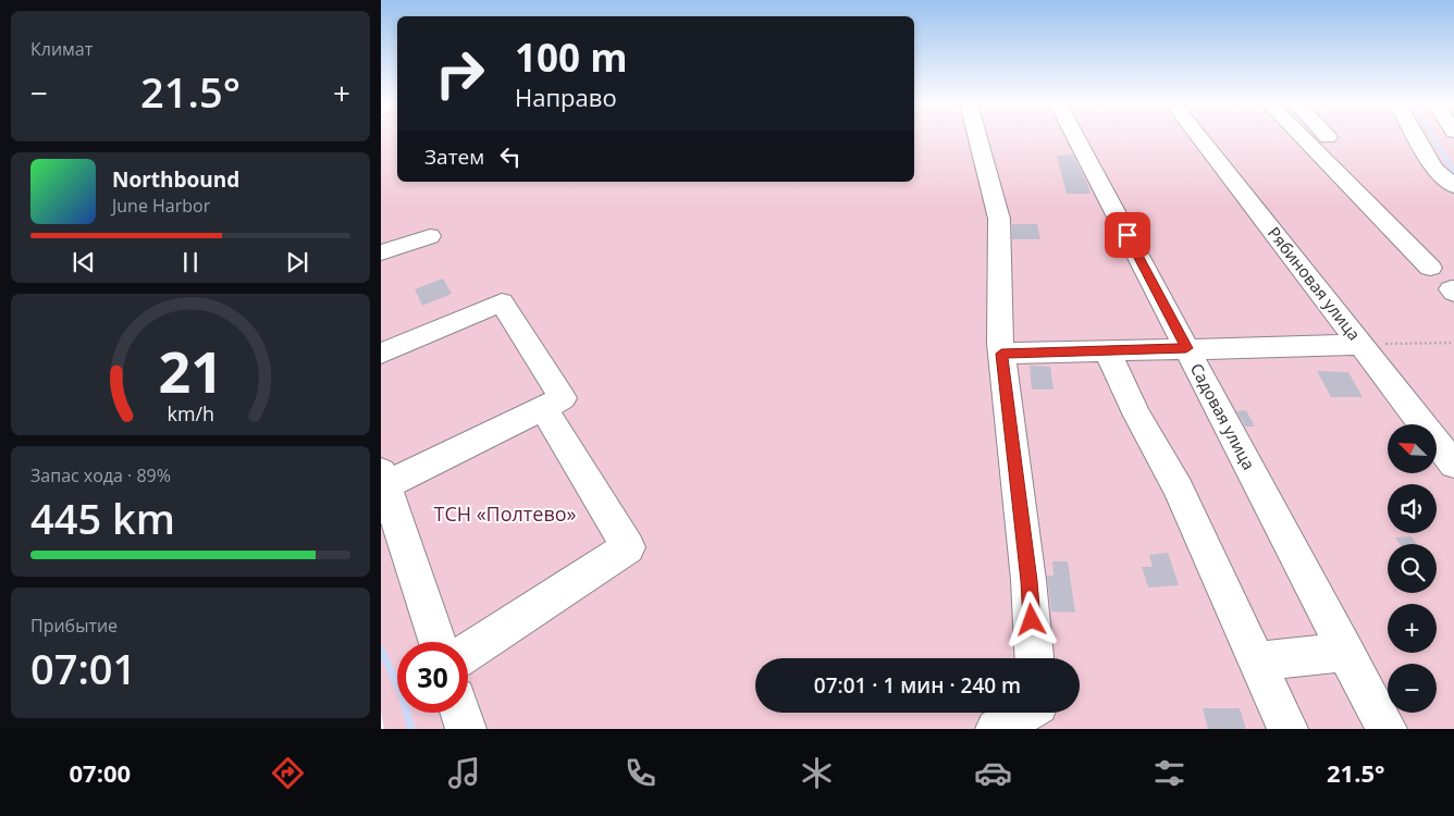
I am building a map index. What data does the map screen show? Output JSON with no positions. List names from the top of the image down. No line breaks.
{"streets":{"street":["Рябиновая улица","Садовая улица"]},"parks":["ТСН «Полтево»"],"north":"top left","page":{"tile":["Климат",["Запас хода · 89%","445 km"],["Прибытие","07:01"]],"turn":["100 m","Направо"],"heat":["−","21.5°","+"],"then":"Затем","song":["Northbound","June Harbor"],"map_buttons":["+","−"],"limit":"30","trip":"07:01 · 1 мин · 240 m","tabs":["07:00","21.5°"],"gauge":["21","km/h"]}}
